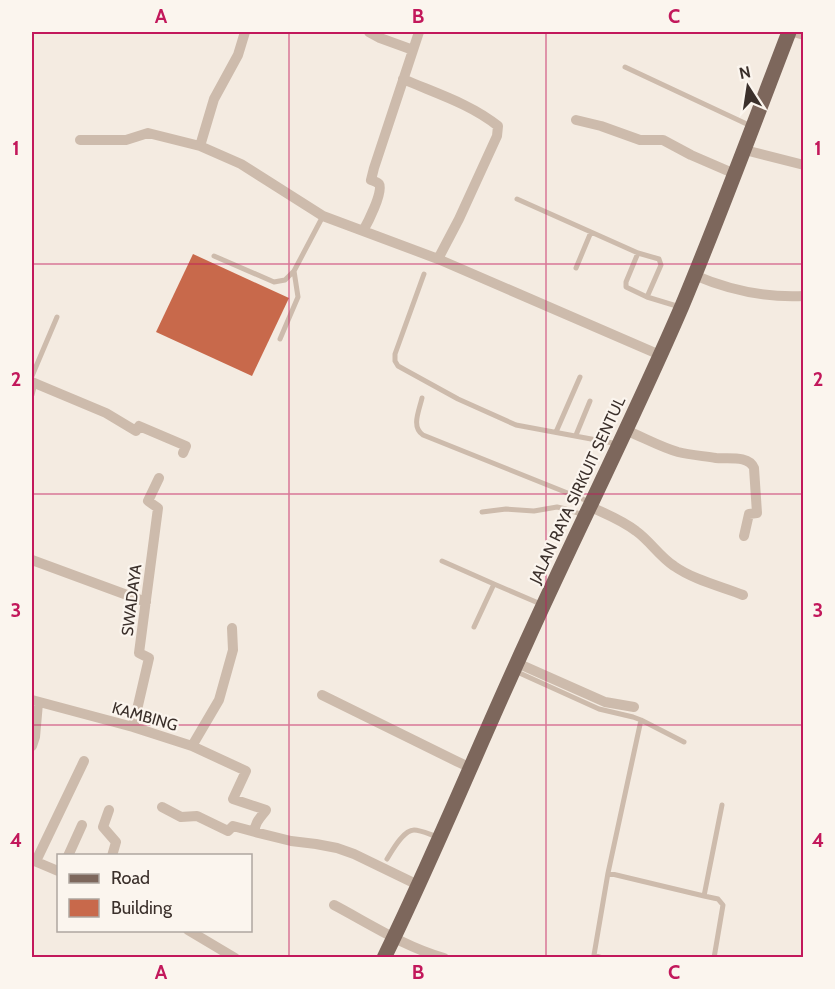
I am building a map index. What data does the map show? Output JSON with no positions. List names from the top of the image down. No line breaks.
{"streets":{"main road":["JALAN RAYA SIRKUIT SENTUL"],"street":["SWADAYA","KAMBING"]},"crossings":[["SWADAYA","KAMBING"]],"legend":["Road","Building"],"north":"top","grid":{"columns":["A","B","C"],"rows":["1","2","3","4"]}}
